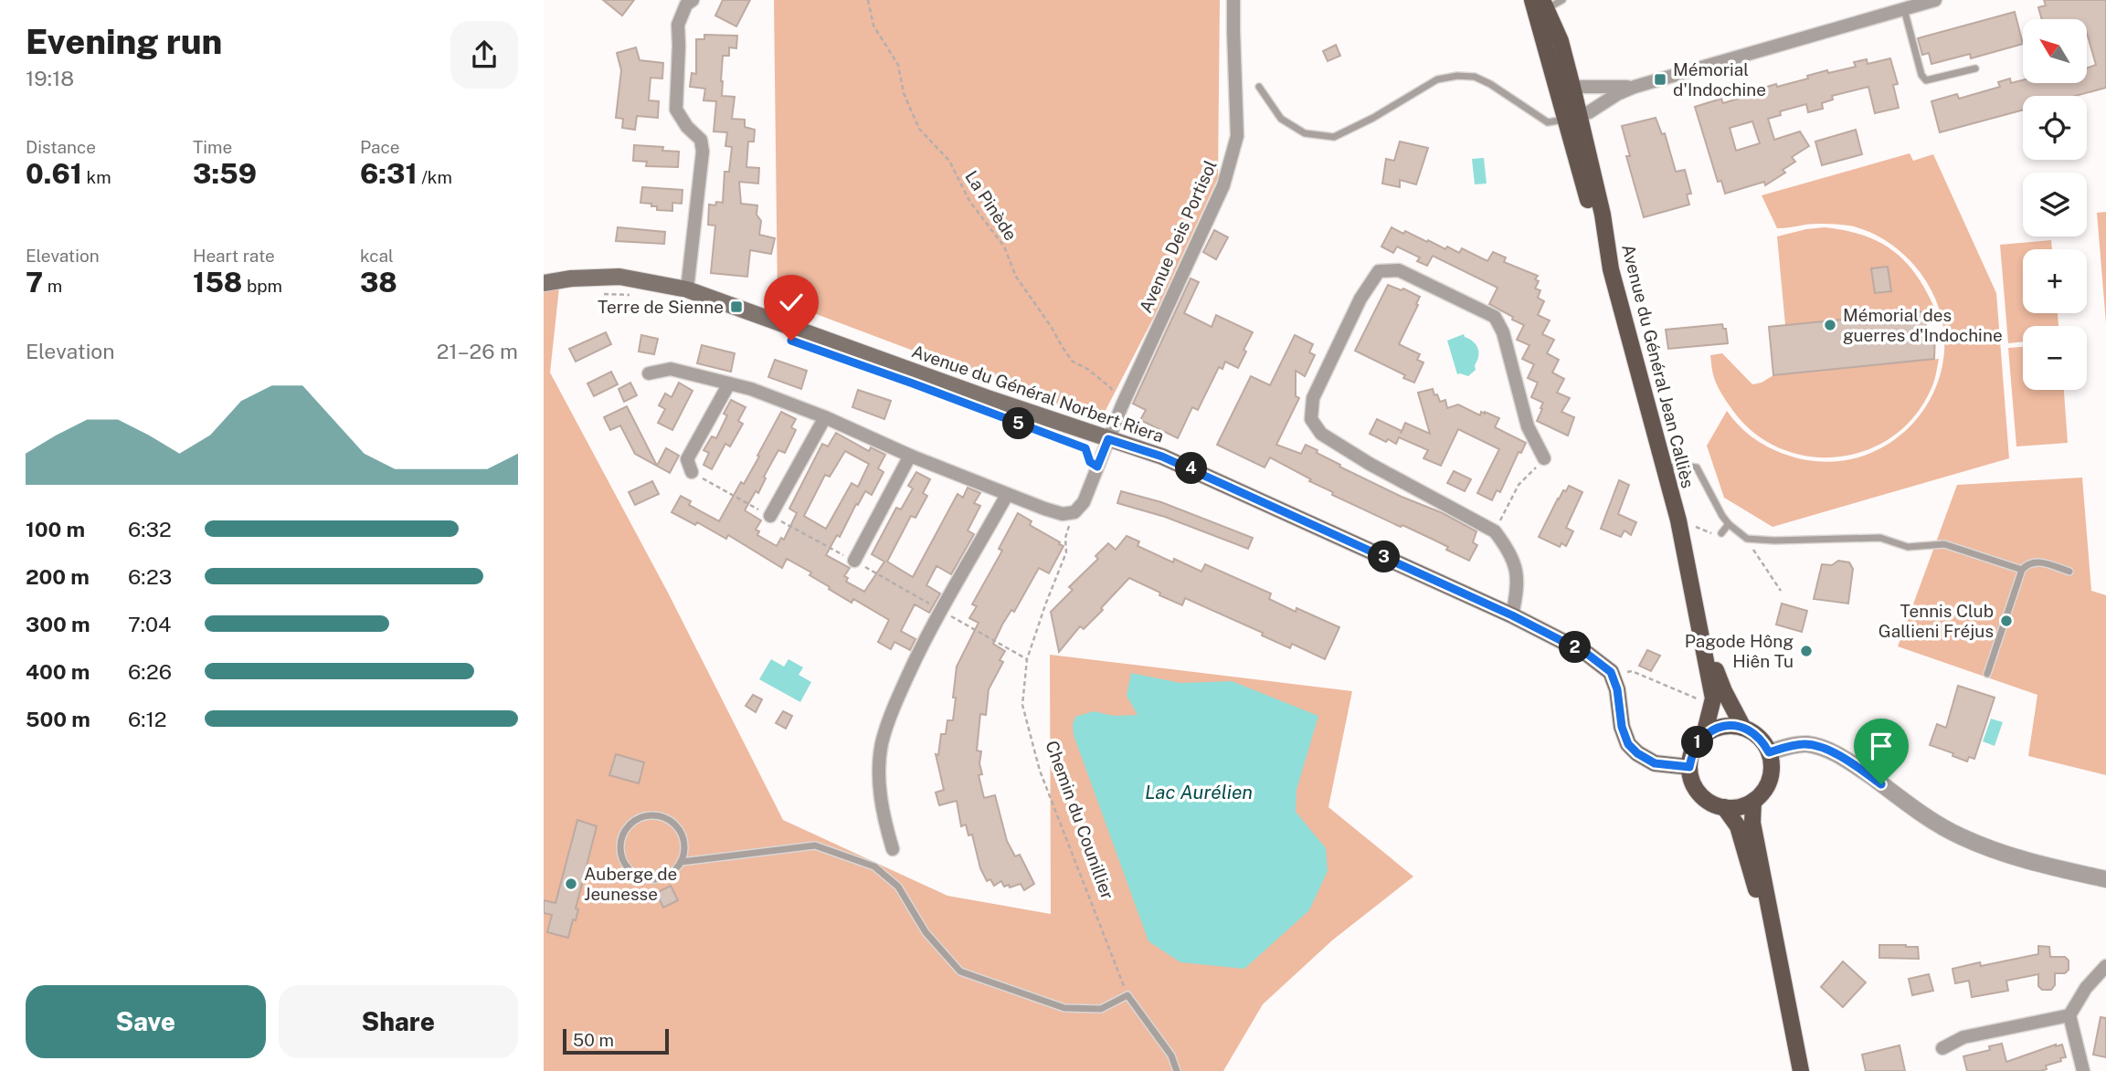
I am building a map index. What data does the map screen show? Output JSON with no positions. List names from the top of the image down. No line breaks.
{"streets":{"main road":["Avenue du Général Jean Calliès","Avenue du Général Norbert Riera"],"street":["Avenue Deis Portisol"],"path":["La Pinède","Chemin du Counillier"]},"crossings":[["La Pinède","Avenue Deis Portisol"],["Avenue Deis Portisol","Avenue du Général Norbert Riera"]],"water":["Lac Aurélien"],"places":{"transit":["Mémorial d'Indochine","Terre de Sienne"],"other":["Mémorial des guerres d'Indochine","Tennis Club Gallieni Fréjus","Pagode Hông Hiên Tu","Auberge de Jeunesse"]},"scale_bar":"50 m","north":"top left","page":{"heading":["Evening run","19:18"],"map_buttons":["+","−"],"stats":[["Distance","0.61 km"],["Time","3:59"],["Pace","6:31 /km"],["Elevation","7 m"],["Heart rate","158 bpm"],["kcal","38"]],"chart":["Elevation","21–26 m"],"pins":["5","4","3","2","1"],"list":[{"name":"100 m","note":"6:32"},{"name":"200 m","note":"6:23"},{"name":"300 m","note":"7:04"},{"name":"400 m","note":"6:26"},{"name":"500 m","note":"6:12"}],"buttons":["Save","Share"],"scale":"50 m"}}
